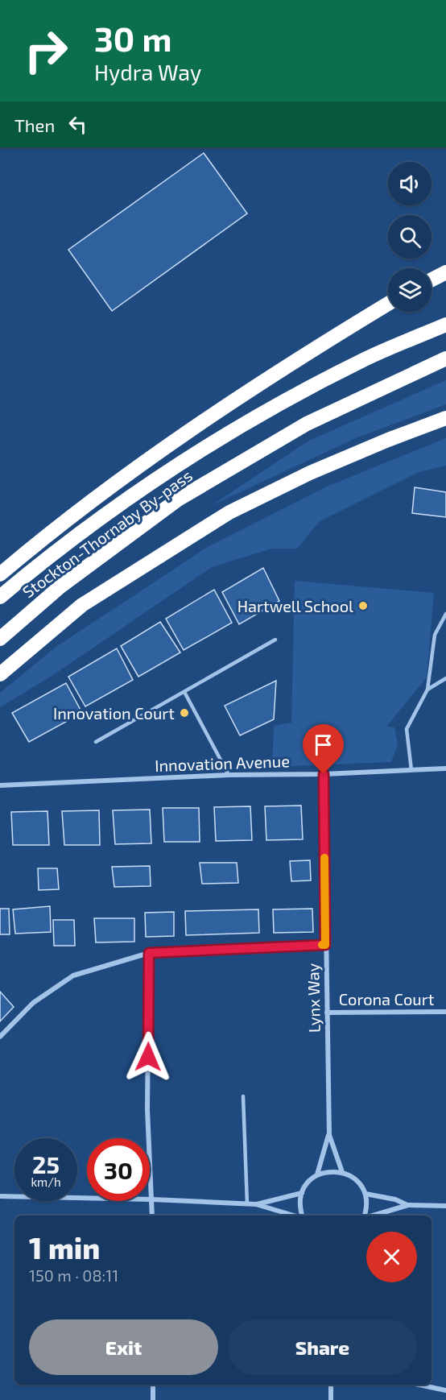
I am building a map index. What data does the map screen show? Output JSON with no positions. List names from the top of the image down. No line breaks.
{"streets":{"highway":["Stockton-Thornaby By-pass"],"street":["Innovation Avenue","Lynx Way","Corona Court"]},"crossings":[["Innovation Avenue","Lynx Way"],["Lynx Way","Corona Court"]],"places":["Hartwell School","Innovation Court"],"page":{"turn":["30 m","Hydra Way"],"then":"Then","speed":"25 km/h","limit":"30","heading":["1 min","150 m · 08:11"],"buttons":["Exit","Share"]}}
